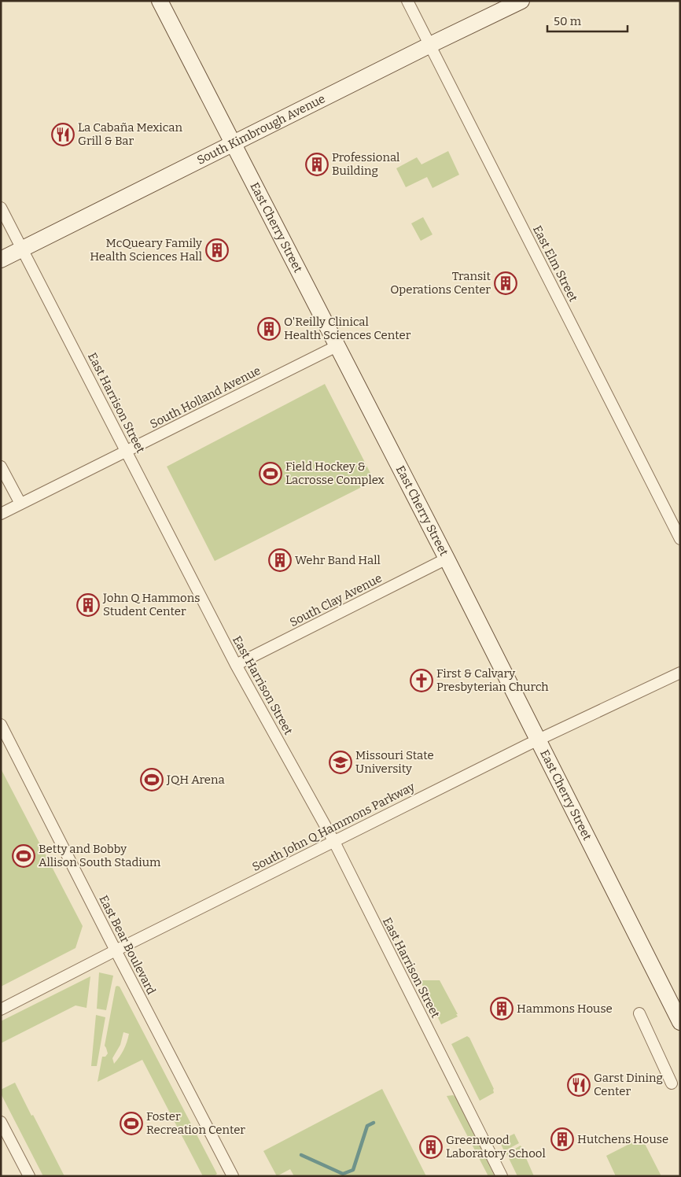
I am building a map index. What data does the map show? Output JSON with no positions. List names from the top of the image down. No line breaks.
{"streets":{"street":["South Kimbrough Avenue","East Cherry Street","East Elm Street","South Holland Avenue","East Harrison Street","South Clay Avenue","South John Q Hammons Parkway","East Bear Boulevard"]},"crossings":[["South Kimbrough Avenue","East Cherry Street"],["South Kimbrough Avenue","East Elm Street"],["South Kimbrough Avenue","East Harrison Street"],["East Cherry Street","South Holland Avenue"],["East Cherry Street","South Clay Avenue"],["East Cherry Street","South John Q Hammons Parkway"],["South Holland Avenue","East Harrison Street"],["East Harrison Street","South Clay Avenue"],["East Harrison Street","South John Q Hammons Parkway"],["South John Q Hammons Parkway","East Bear Boulevard"]],"places":{"restaurant":["La Cabaña Mexican Grill & Bar","Garst Dining Center"],"building":["Professional Building","McQueary Family Health Sciences Hall","Transit Operations Center","O'Reilly Clinical Health Sciences Center","Wehr Band Hall","John Q Hammons Student Center","Hammons House","Hutchens House","Greenwood Laboratory School"],"sports":["Field Hockey & Lacrosse Complex","JQH Arena","Betty and Bobby Allison South Stadium","Foster Recreation Center"],"church":["First & Calvary Presbyterian Church"],"school or university":["Missouri State University"]},"scale_bar":"50 m"}
